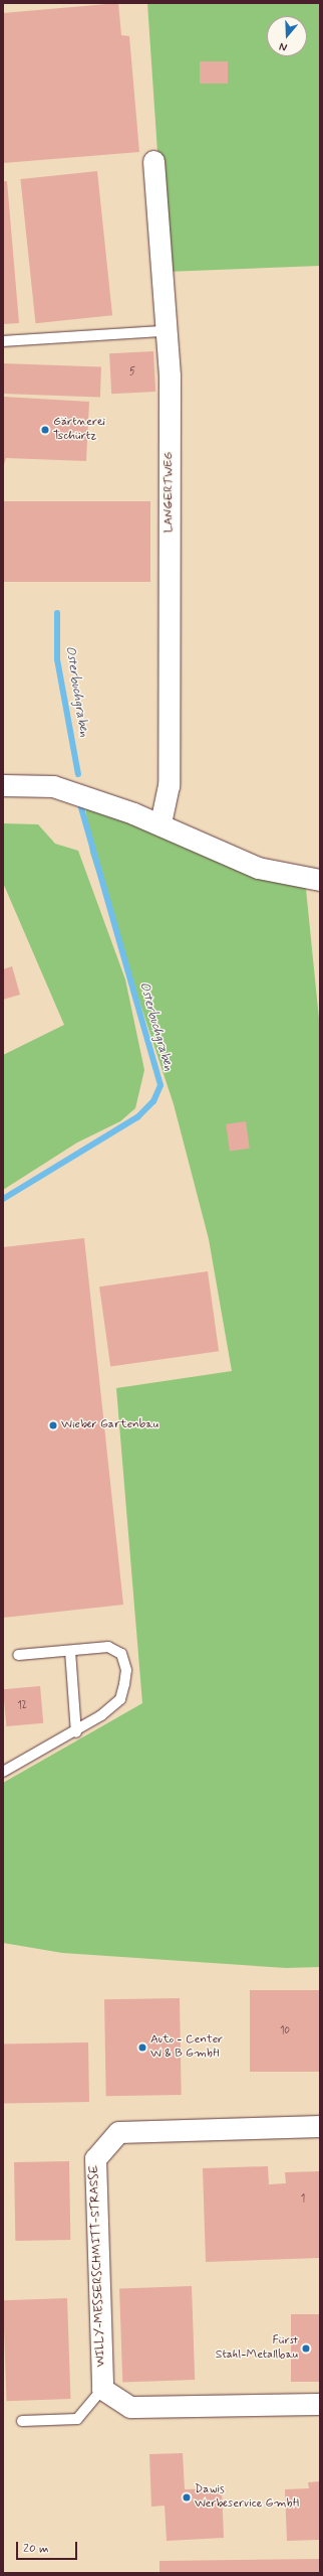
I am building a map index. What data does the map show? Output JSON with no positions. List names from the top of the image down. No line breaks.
{"streets":{"street":["LANGERTWEG","WILLY-MESSERSCHMITT-STRASSE"]},"water":["Osterbuchgraben"],"places":["Gärtnerei Tschürtz","Wieber Gartenbau","Auto - Center W & B GmbH","Fürst Stahl-Metallbau","Dawis Werbeservice GmbH"],"house_numbers":["5","12","10","1"],"scale_bar":"20 m","north":"bottom"}
